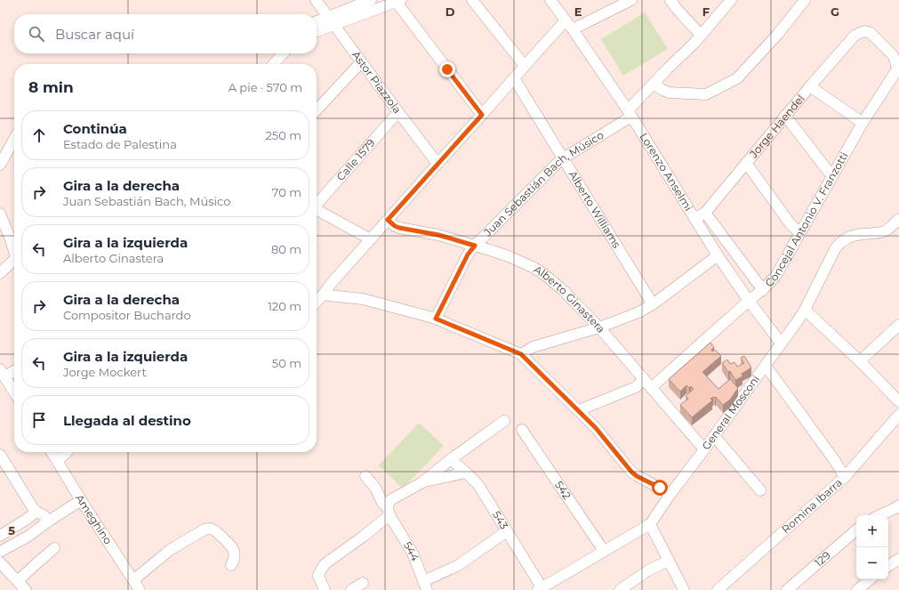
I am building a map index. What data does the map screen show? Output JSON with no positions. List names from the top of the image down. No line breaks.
{"streets":{"street":["Astor Piazzola","Jorge Haendel","Calle 1579","Lorenzo Anselmi","Juan Sebastián Bach, Músico","Alberto Williams","Concejal Antonio V. Franzotti","Alberto Ginastera","General Mosconi","542","Romina Ibarra","Ameghino","543","544","129"]},"crossings":[["Astor Piazzola","Calle 1579"],["Jorge Haendel","Lorenzo Anselmi"],["Jorge Haendel","Concejal Antonio V. Franzotti"],["Lorenzo Anselmi","Juan Sebastián Bach, Músico"],["Lorenzo Anselmi","Concejal Antonio V. Franzotti"],["Lorenzo Anselmi","General Mosconi"],["Juan Sebastián Bach, Músico","Alberto Williams"],["Juan Sebastián Bach, Músico","Alberto Ginastera"],["Concejal Antonio V. Franzotti","Alberto Ginastera"],["Alberto Ginastera","General Mosconi"],["General Mosconi","542"],["General Mosconi","543"]],"page":{"search":"Buscar aquí","heading":["8 min","A pie · 570 m"],"list":[["Continúa","Estado de Palestina","250 m"],["Gira a la derecha","Juan Sebastián Bach, Músico","70 m"],["Gira a la izquierda","Alberto Ginastera","80 m"],["Gira a la derecha","Compositor Buchardo","120 m"],["Gira a la izquierda","Jorge Mockert","50 m"],"Llegada al destino"],"map_buttons":["+","−"]},"grid":{"columns":["D","E","F","G"],"rows":["5"]}}
